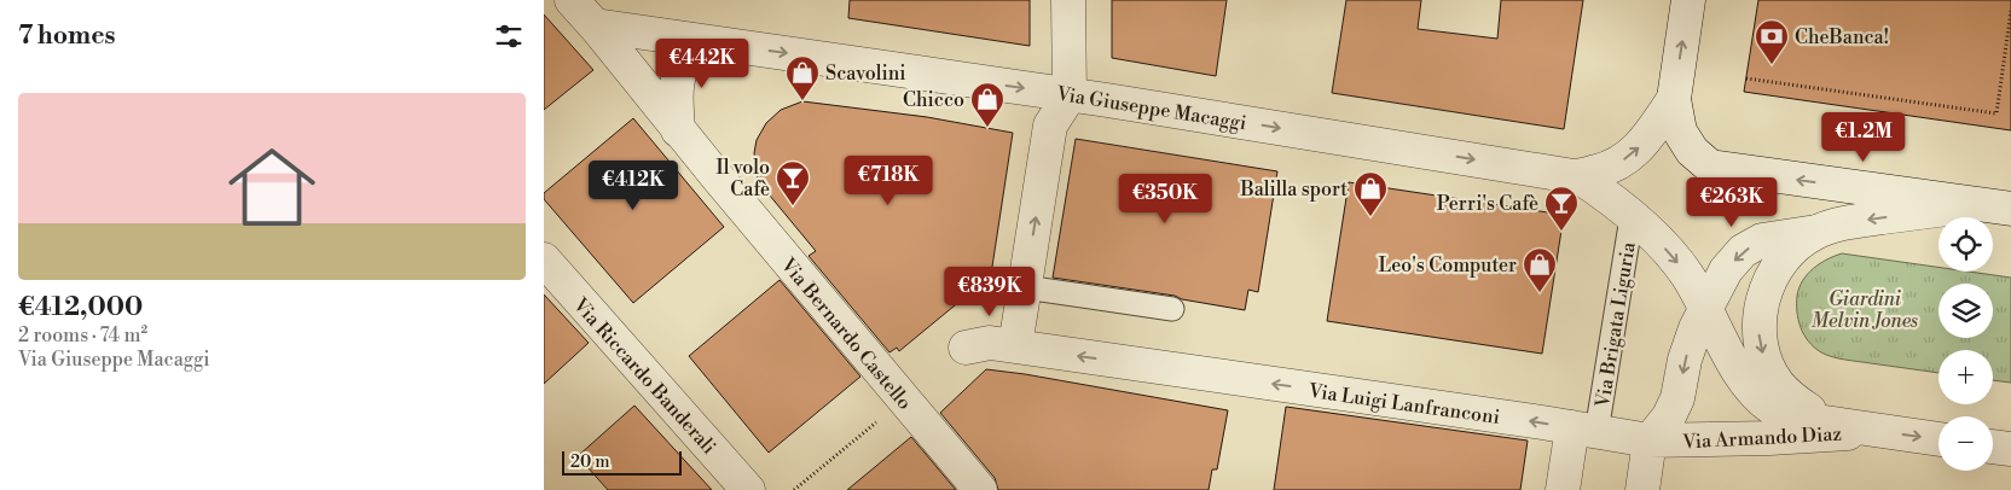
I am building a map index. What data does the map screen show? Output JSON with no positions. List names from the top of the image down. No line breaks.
{"streets":{"street":["Via Giuseppe Macaggi","Via Brigata Liguria","Via Bernardo Castello","Via Riccardo Banderali","Via Luigi Lanfranconi","Via Armando Diaz"]},"crossings":[["Via Giuseppe Macaggi","Via Bernardo Castello"],["Via Giuseppe Macaggi","Via Armando Diaz"],["Via Brigata Liguria","Via Luigi Lanfranconi"],["Via Brigata Liguria","Via Armando Diaz"],["Via Luigi Lanfranconi","Via Armando Diaz"]],"one_way":["Via Giuseppe Macaggi","Via Luigi Lanfranconi"],"parks":["Giardini Melvin Jones"],"places":{"bank":["CheBanca!"],"shop":["Scavolini","Chicco","Balilla sport","Leo's Computer"],"bar":["Il volo Cafè","Perri's Cafè"]},"scale_bar":"20 m","page":{"heading":"7 homes","price":["€442K","€1.2M","€718K","€412K","€350K","€263K","€839K"],"list":[{"name":"€412,000","note":"2 rooms · 74 m² · Via Giuseppe Macaggi"}],"map_buttons":["+","−"],"scale":"20 m"}}
